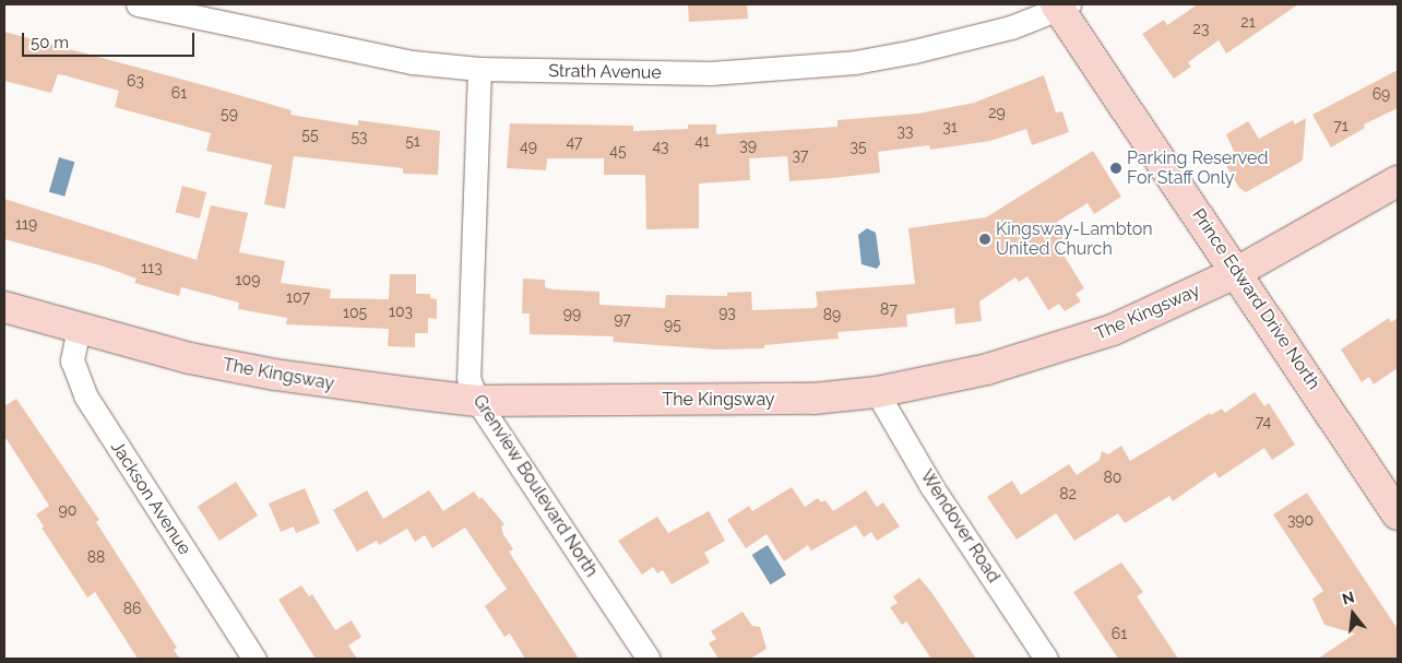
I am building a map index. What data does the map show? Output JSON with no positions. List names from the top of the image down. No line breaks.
{"streets":{"street":["Strath Avenue","Prince Edward Drive North","The Kingsway","Grenview Boulevard North","Jackson Avenue","Wendover Road"]},"crossings":[["Strath Avenue","Prince Edward Drive North"],["Strath Avenue","Grenview Boulevard North"],["Prince Edward Drive North","The Kingsway"],["The Kingsway","Grenview Boulevard North"],["The Kingsway","Jackson Avenue"],["The Kingsway","Wendover Road"]],"places":["Parking Reserved For Staff Only","Kingsway-Lambton United Church"],"house_numbers":["21","23","63","61","69","29","59","71","31","33","55","53","51","41","47","39","49","43","35","45","37","119","113","109","107","87","103","105","93","99","89","97","95","74","80","82","90","390","88","86","61"],"scale_bar":"50 m","north":"top"}
